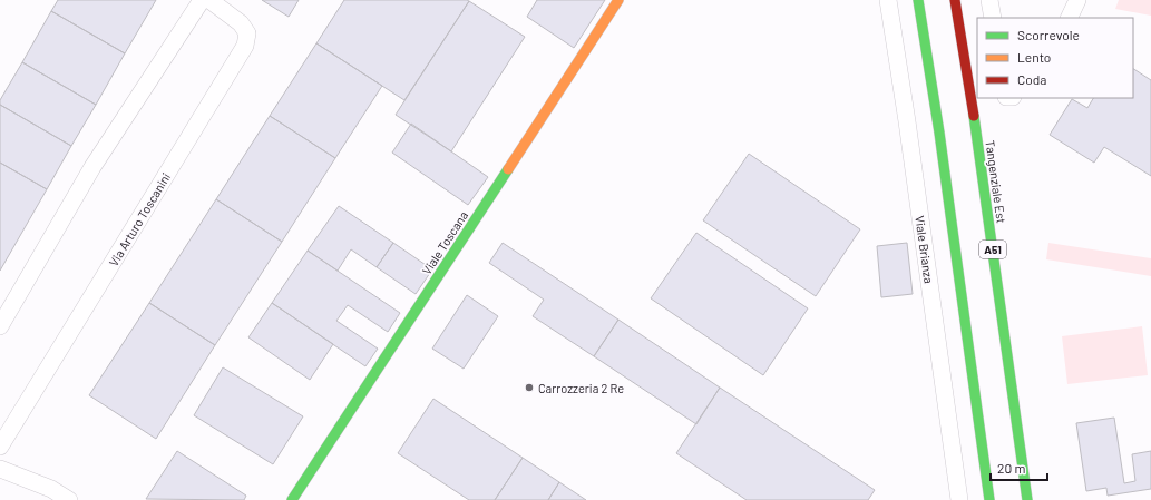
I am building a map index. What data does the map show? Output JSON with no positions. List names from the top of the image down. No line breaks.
{"streets":{"main road":["Tangenziale Est","Viale Toscana","A51"],"street":["Via Arturo Toscanini","Viale Brianza"]},"places":["Carrozzeria 2 Re"],"legend":["Scorrevole","Lento","Coda"],"scale_bar":"20 m"}
